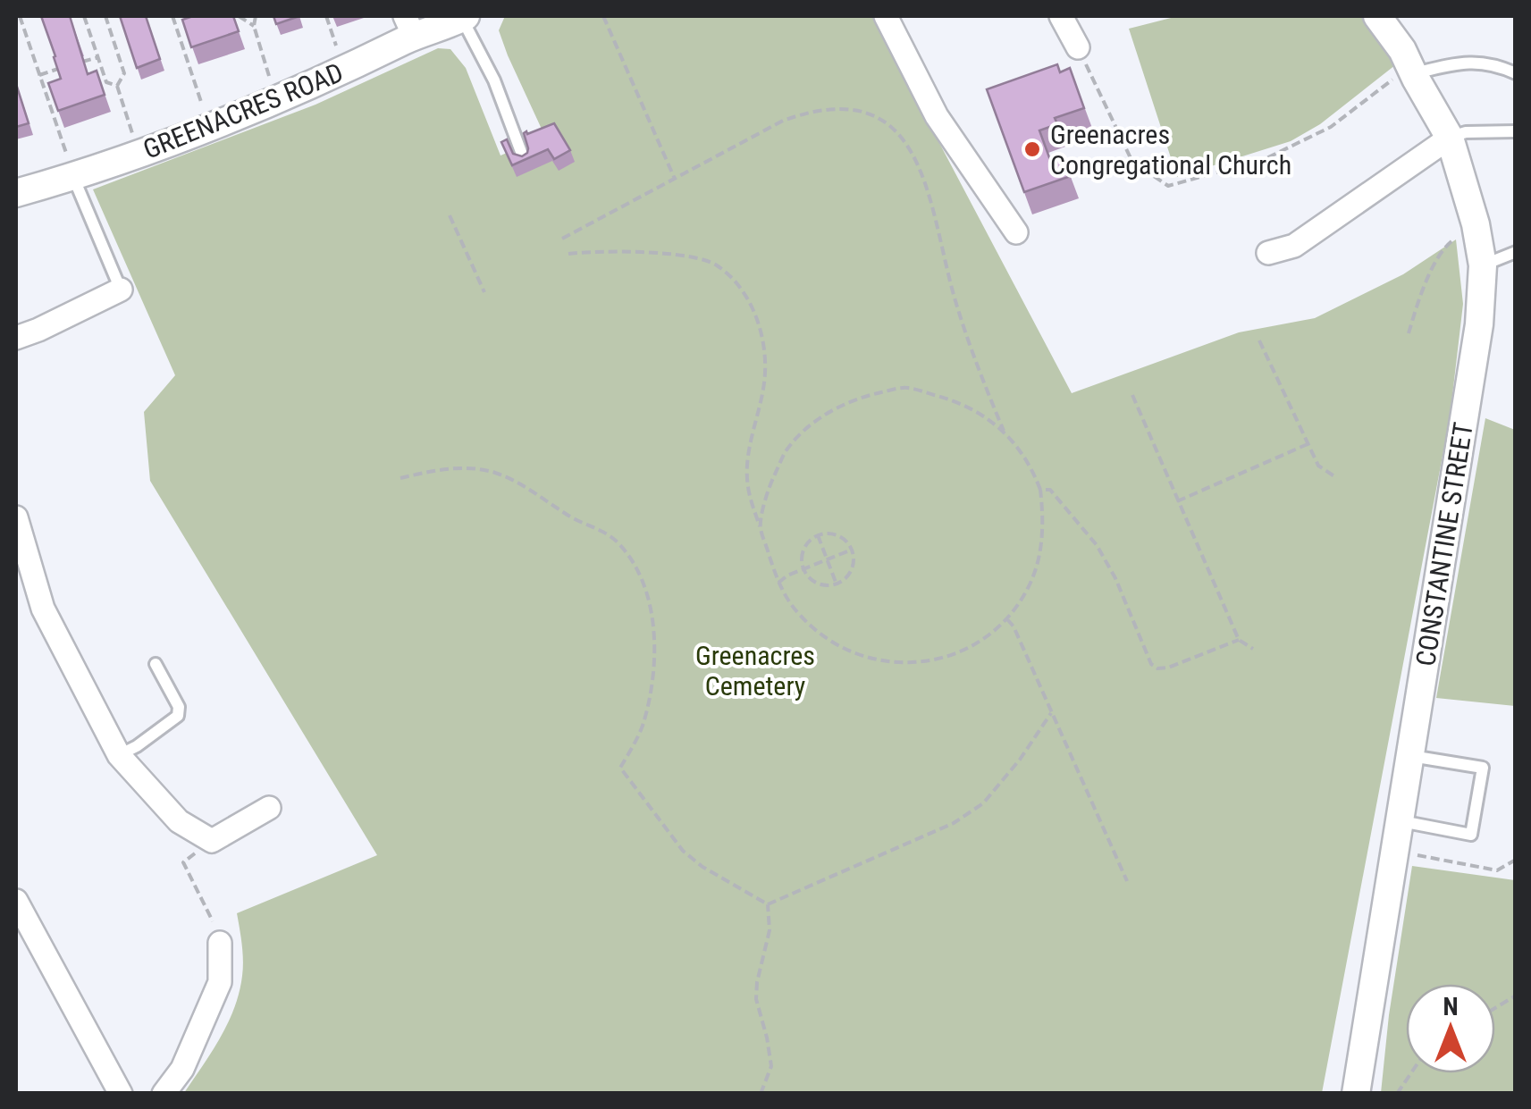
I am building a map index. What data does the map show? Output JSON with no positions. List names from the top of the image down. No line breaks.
{"streets":{"street":["GREENACRES ROAD","CONSTANTINE STREET"]},"parks":["Greenacres Cemetery"],"places":["Greenacres Congregational Church"],"north":"top"}
